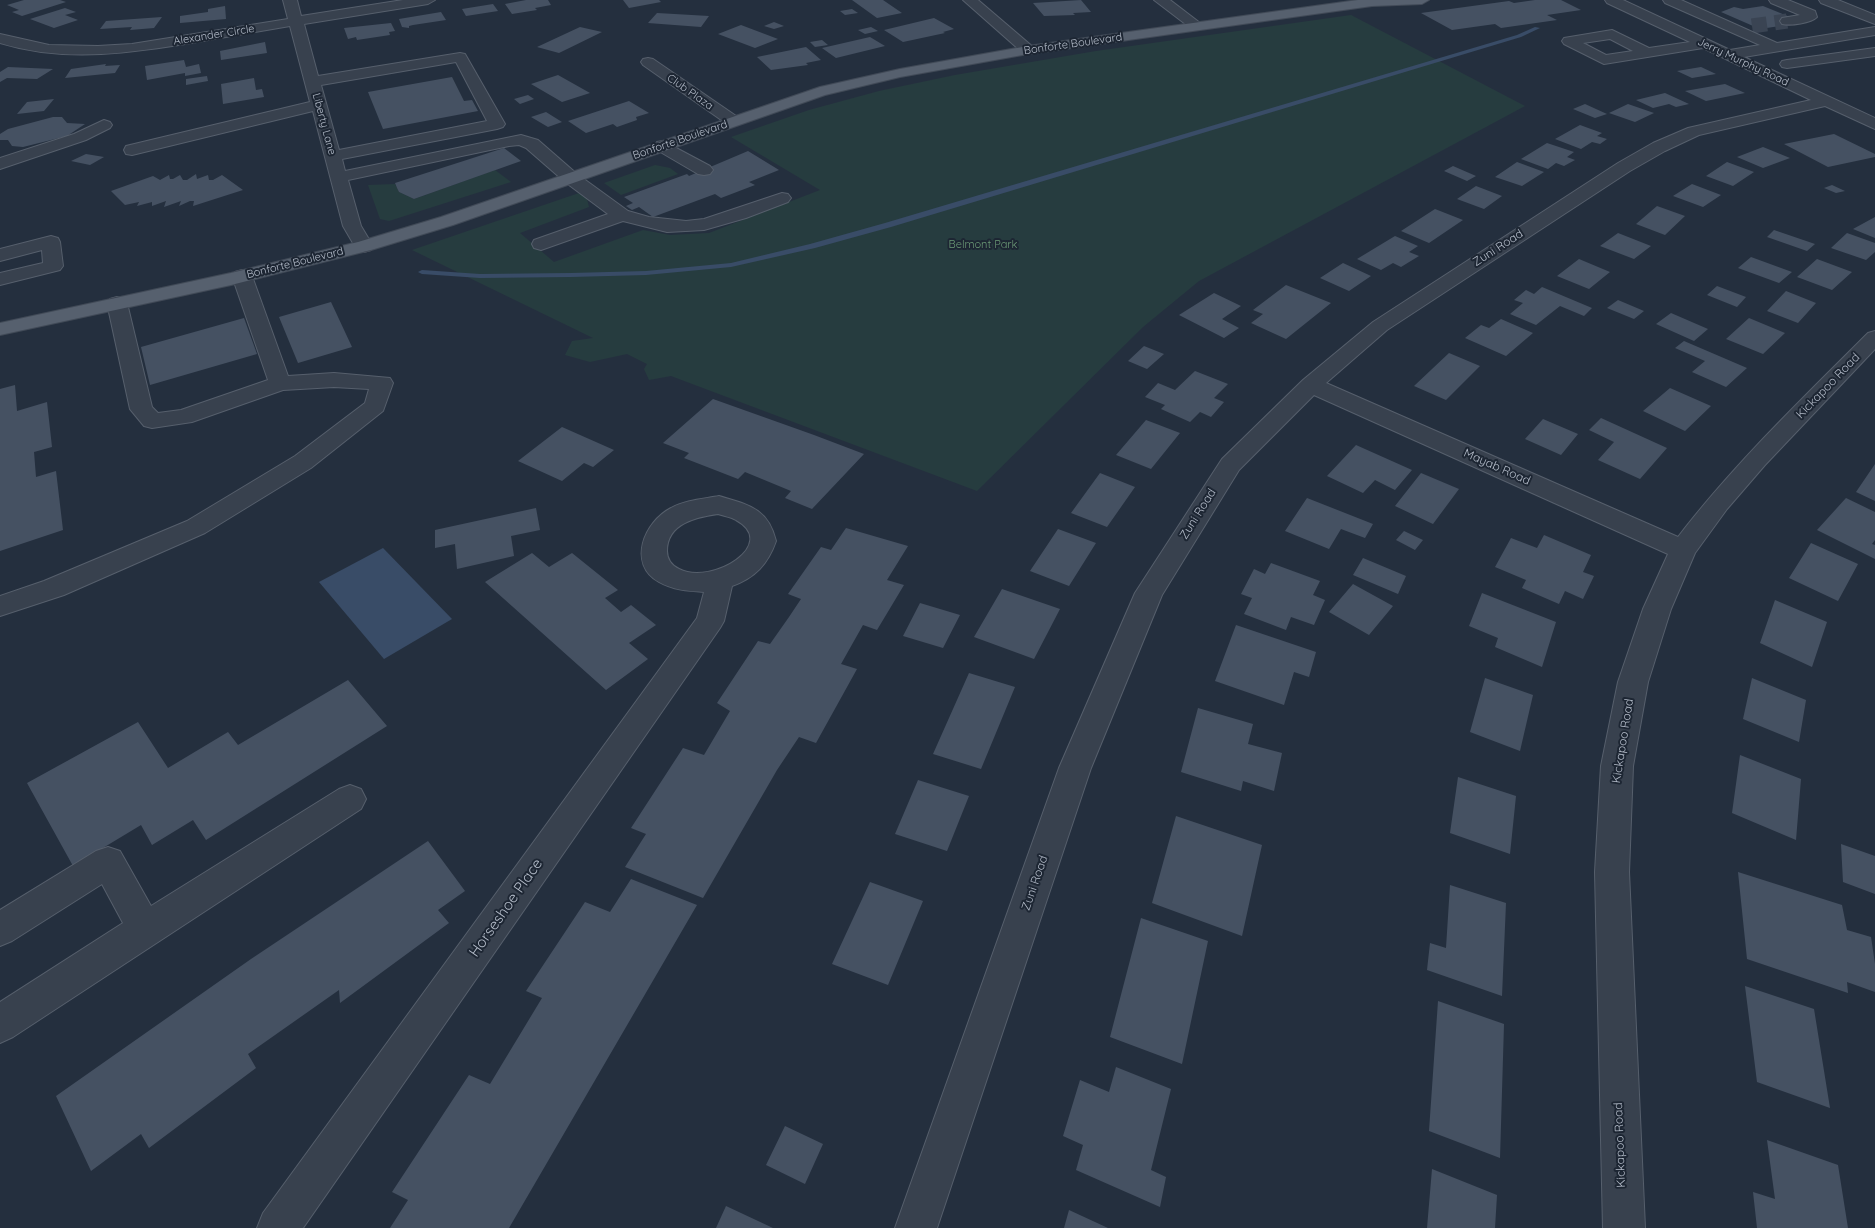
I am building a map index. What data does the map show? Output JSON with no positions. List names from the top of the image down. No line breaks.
{"streets":{"main road":["Bonforte Boulevard"],"street":["Alexander Circle","Jerry Murphy Road","Club Plaza","Liberty Lane","Zuni Road","Kickapoo Road","Mayab Road","Horseshoe Place"]},"crossings":[["Alexander Circle","Liberty Lane"],["Bonforte Boulevard","Club Plaza"],["Bonforte Boulevard","Liberty Lane"],["Jerry Murphy Road","Zuni Road"],["Zuni Road","Mayab Road"],["Kickapoo Road","Mayab Road"]],"parks":["Belmont Park"]}
